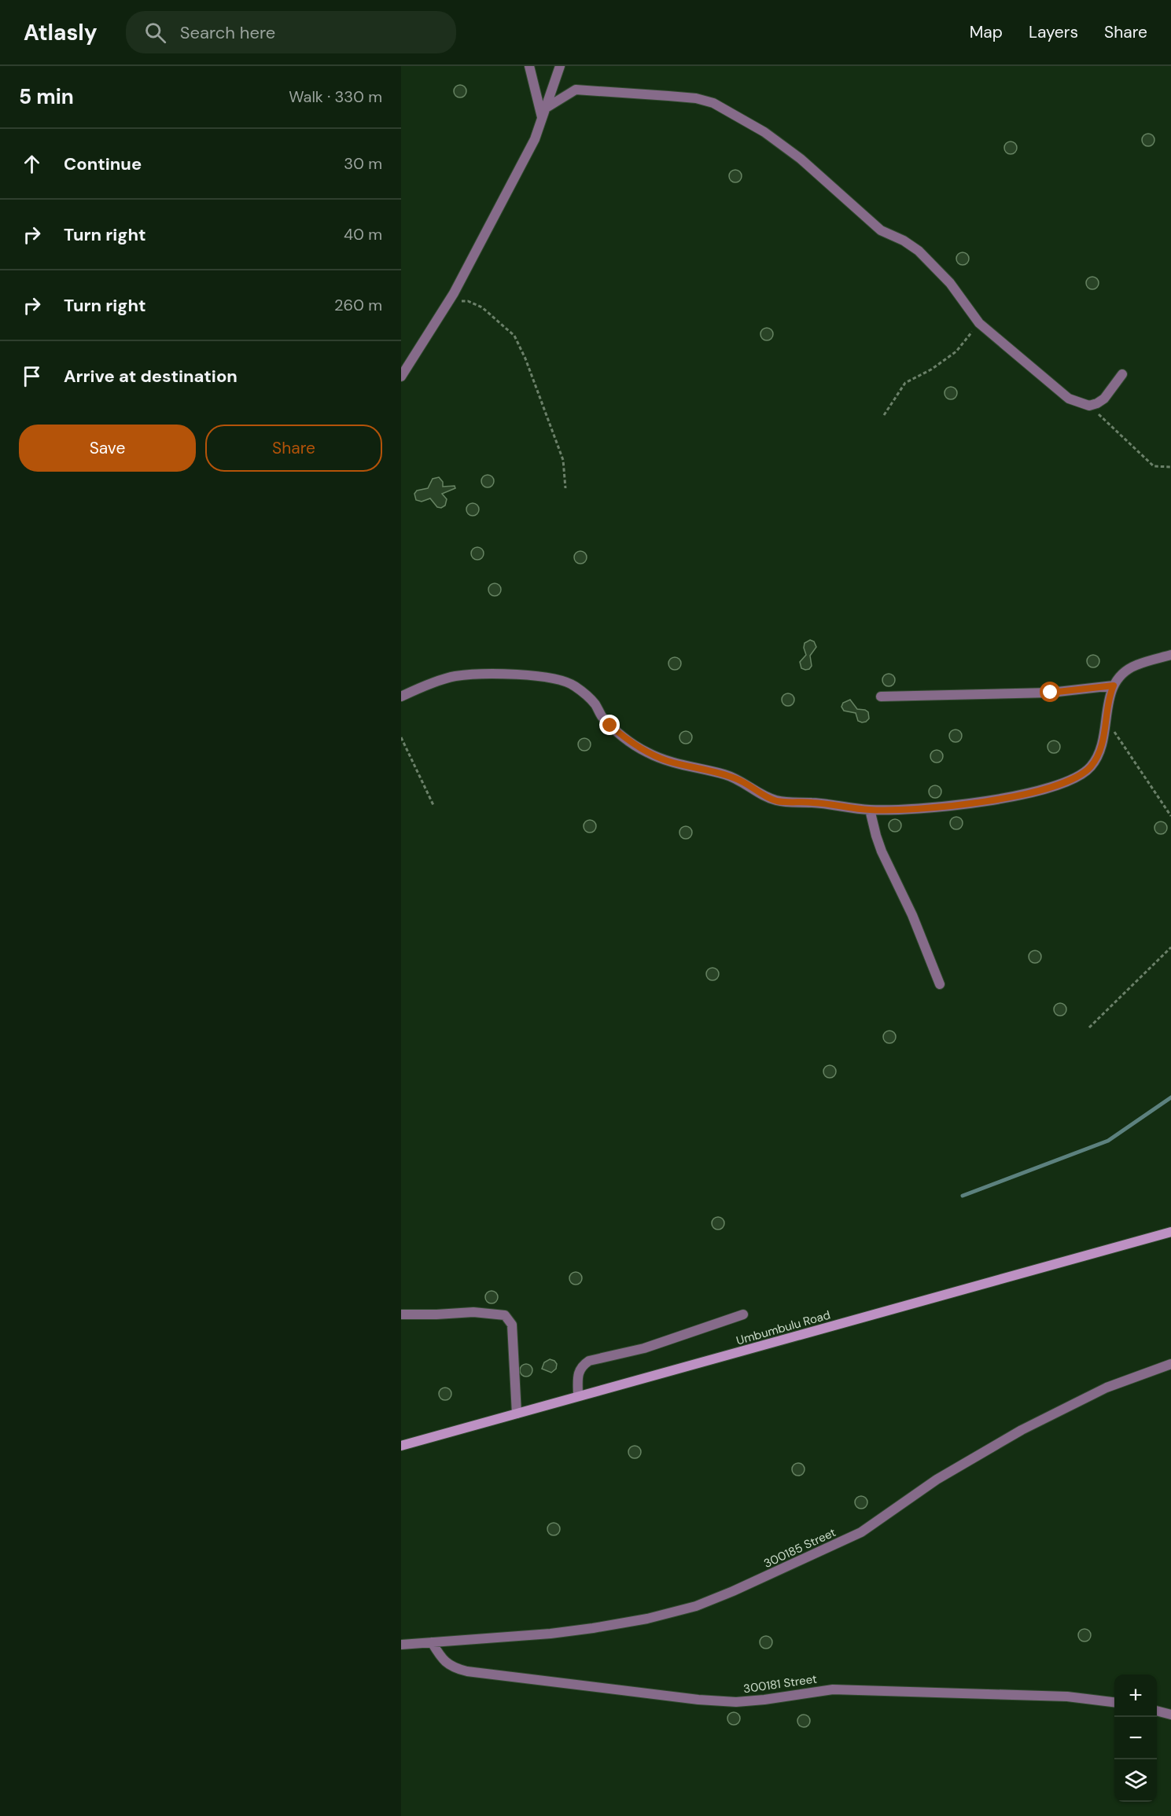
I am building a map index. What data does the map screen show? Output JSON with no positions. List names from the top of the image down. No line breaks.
{"streets":{"main road":["Umbumbulu Road"],"street":["300185 Street","300181 Street"]},"crossings":[["300185 Street","300181 Street"]],"page":{"header":"Atlasly","search":"Search here","nav":["Map","Layers","Share"],"heading":["5 min","Walk · 330 m"],"list":[["Continue","30 m"],["Turn right","40 m"],["Turn right","260 m"],"Arrive at destination"],"buttons":["Save","Share"],"map_buttons":["+","−"]}}
